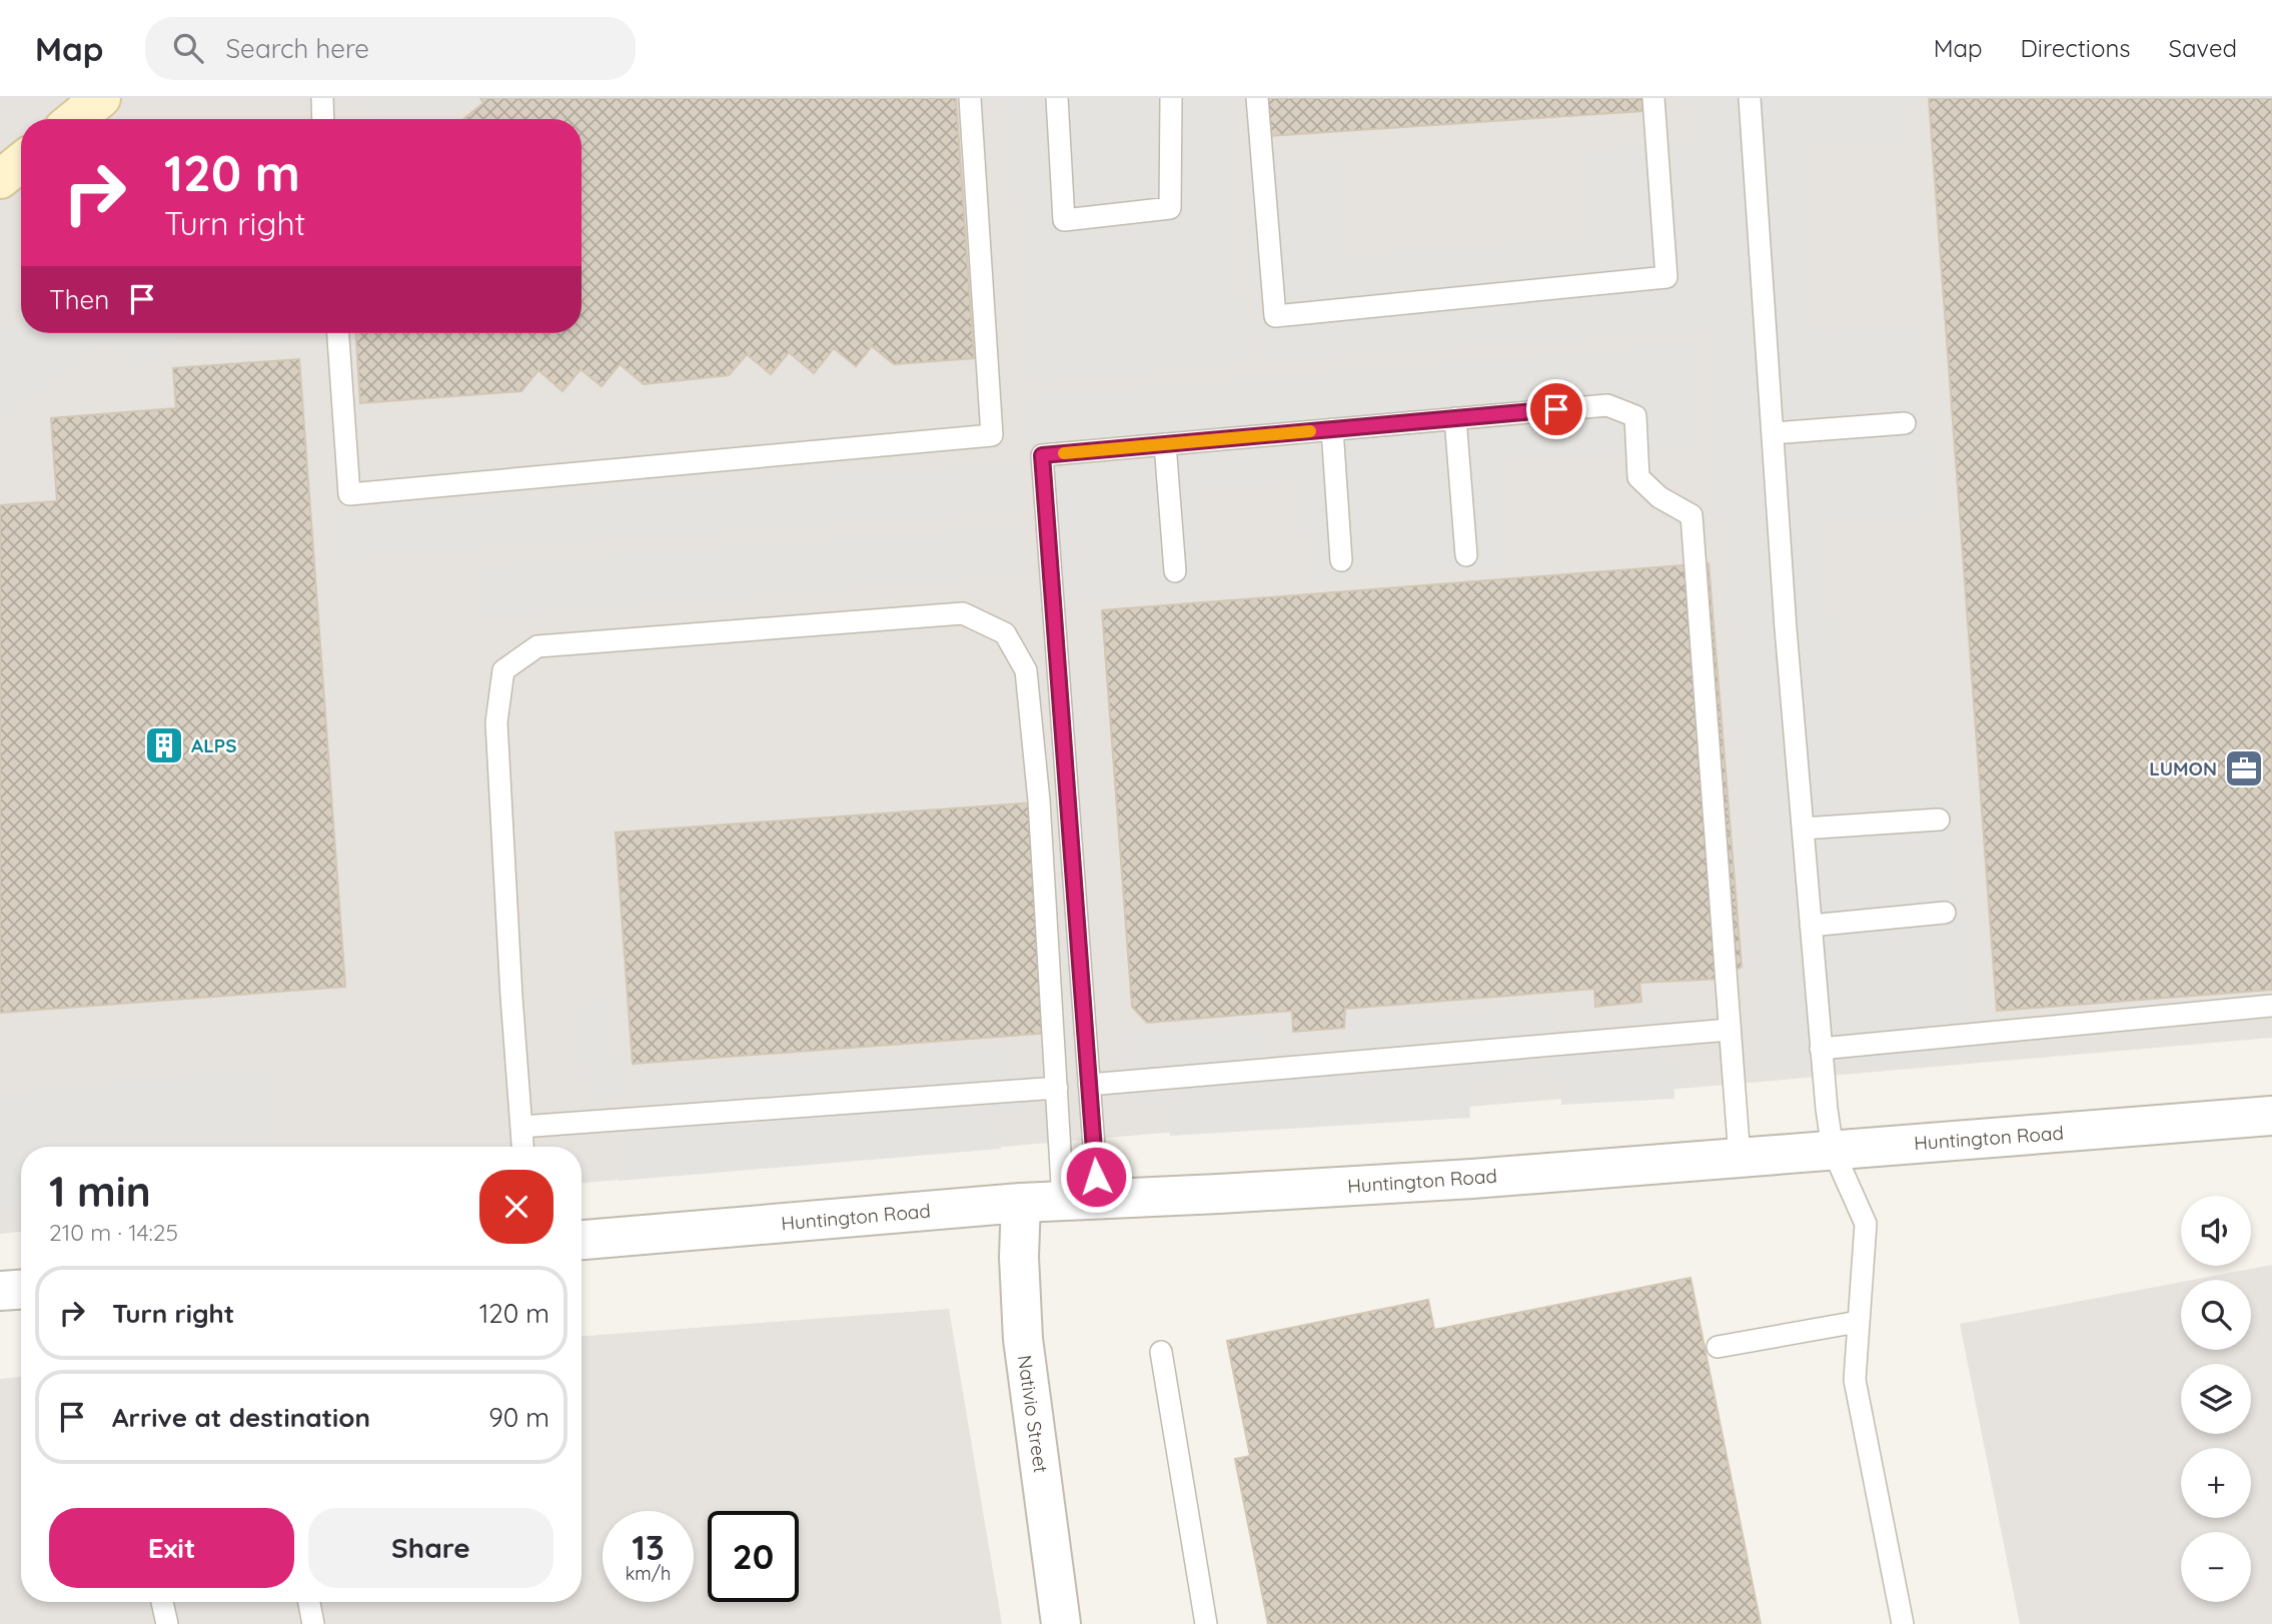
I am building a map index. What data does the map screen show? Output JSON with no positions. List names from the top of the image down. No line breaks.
{"streets":{"street":["Huntington Road","Nativio Street"]},"crossings":[["Huntington Road","Nativio Street"]],"places":{"building":["ALPS"],"office":["LUMON"]},"page":{"header":"Map","search":"Search here","nav":["Map","Directions","Saved"],"turn":["120 m","Turn right"],"then":"Then","heading":["1 min","210 m · 14:25"],"map_buttons":["+","−"],"list":[{"name":"Turn right","value":"120 m"},{"name":"Arrive at destination","value":"90 m"}],"buttons":["Exit","Share"],"speed":"13 km/h","limit":"20"}}
